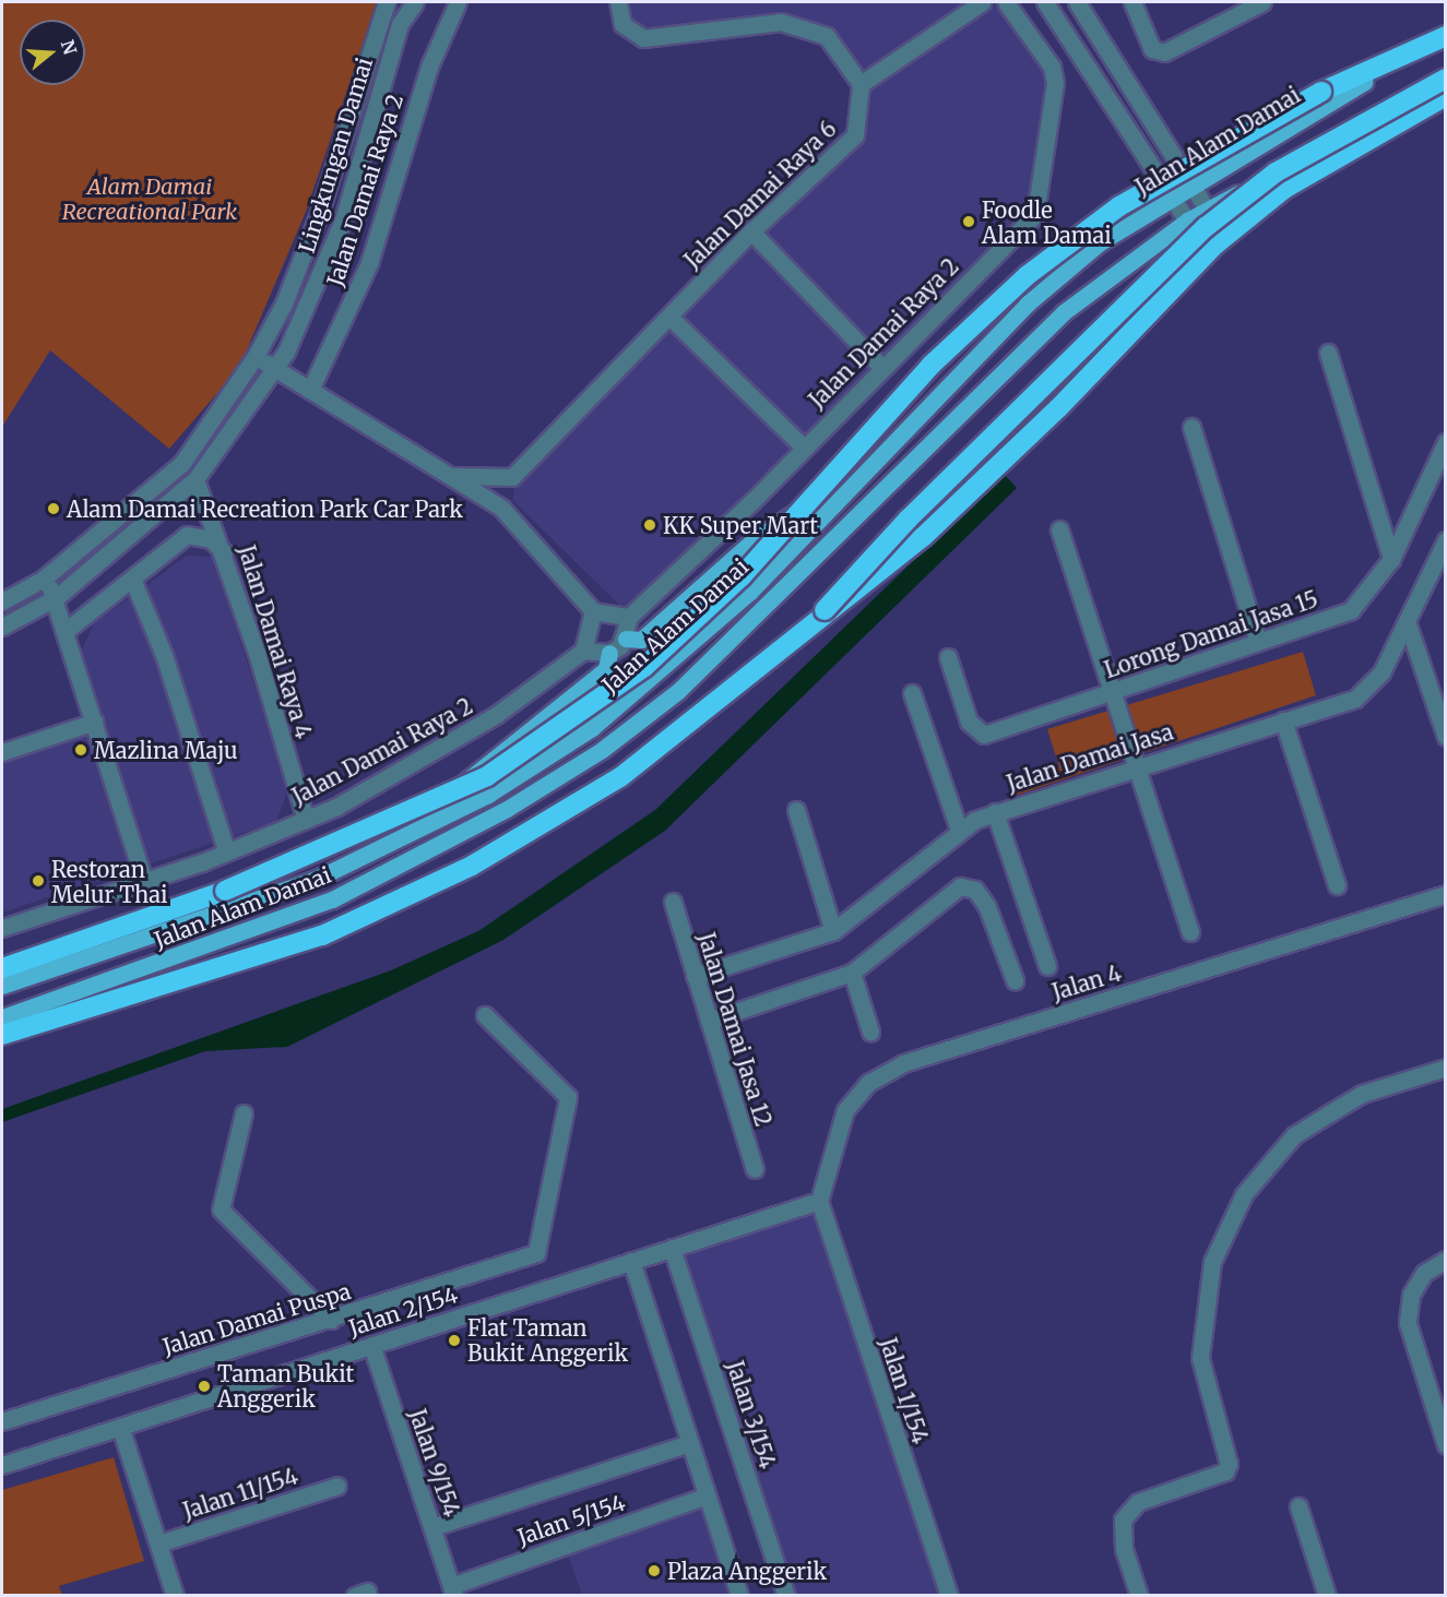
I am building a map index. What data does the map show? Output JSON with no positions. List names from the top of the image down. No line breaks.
{"streets":{"main road":["Jalan Alam Damai"],"street":["Lingkungan Damai","Jalan Damai Raya 2","Jalan Damai Raya 6","Lorong Damai Jasa 15","Jalan Damai Raya 4","Jalan Damai Jasa","Jalan 4","Jalan Damai Jasa 12","Jalan 2/154","Jalan Damai Puspa","Jalan 1/154","Jalan 3/154","Jalan 9/154","Jalan 11/154","Jalan 5/154"]},"crossings":[["Lingkungan Damai","Jalan Damai Raya 4"],["Jalan Damai Raya 2","Jalan Damai Raya 4"],["Jalan Damai Jasa","Jalan Damai Jasa 12"],["Jalan 4","Jalan 2/154"],["Jalan 4","Jalan 1/154"],["Jalan 2/154","Jalan 1/154"],["Jalan 2/154","Jalan 3/154"],["Jalan 2/154","Jalan 9/154"],["Jalan 9/154","Jalan 5/154"]],"parks":["Alam Damai Recreational Park"],"places":["Foodle Alam Damai","Alam Damai Recreation Park Car Park","KK Super Mart","Mazlina Maju","Restoran Melur Thai","Flat Taman Bukit Anggerik","Taman Bukit Anggerik","Plaza Anggerik"],"north":"right"}
